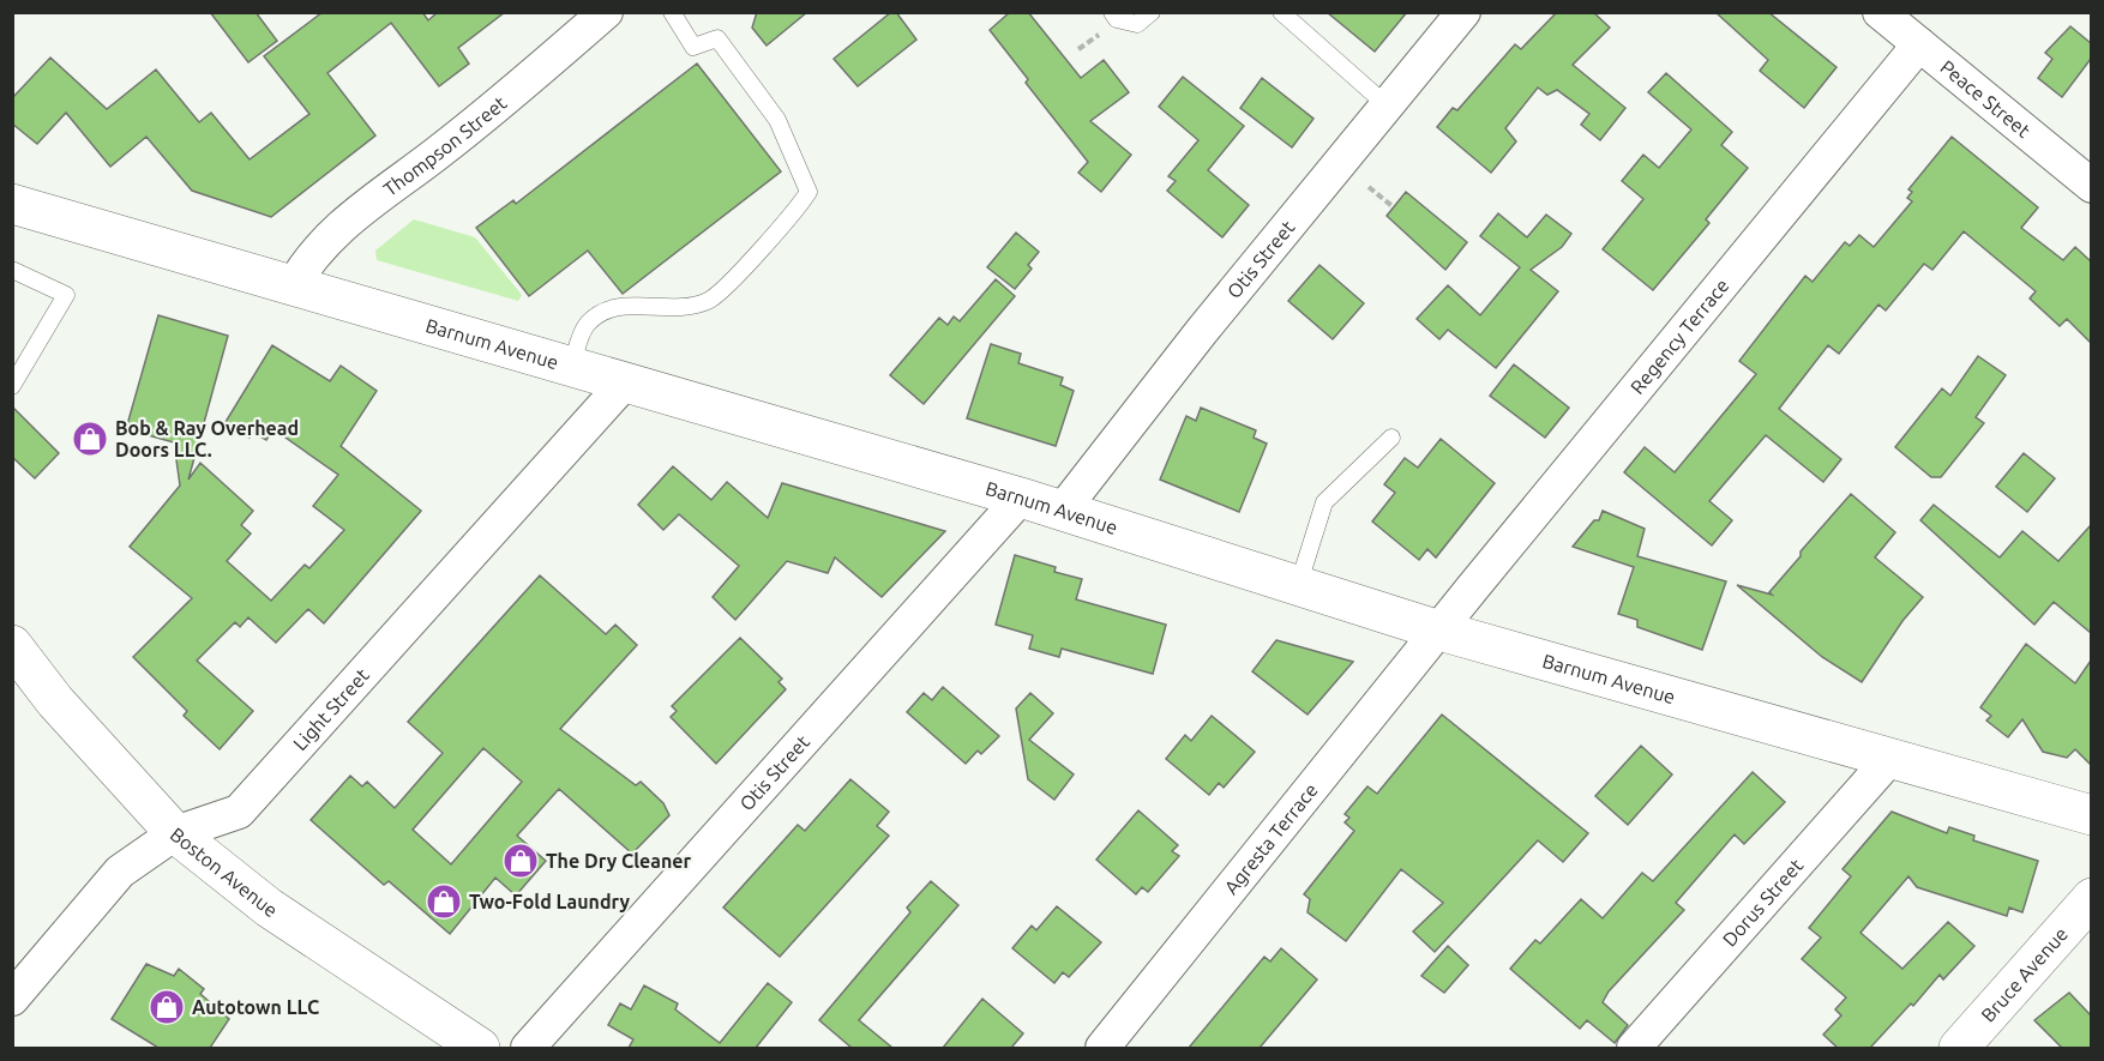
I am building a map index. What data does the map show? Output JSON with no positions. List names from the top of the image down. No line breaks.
{"streets":{"main road":["Barnum Avenue","Boston Avenue","Bruce Avenue"],"street":["Peace Street","Thompson Street","Otis Street","Regency Terrace","Light Street","Agresta Terrace","Dorus Street"]},"crossings":[["Peace Street","Regency Terrace"],["Thompson Street","Barnum Avenue"],["Otis Street","Barnum Avenue"],["Regency Terrace","Barnum Avenue"],["Regency Terrace","Agresta Terrace"],["Barnum Avenue","Light Street"],["Barnum Avenue","Agresta Terrace"],["Barnum Avenue","Dorus Street"],["Light Street","Boston Avenue"]],"places":{"shop":["Bob & Ray Overhead Doors LLC.","The Dry Cleaner","Two-Fold Laundry","Autotown LLC"]}}
